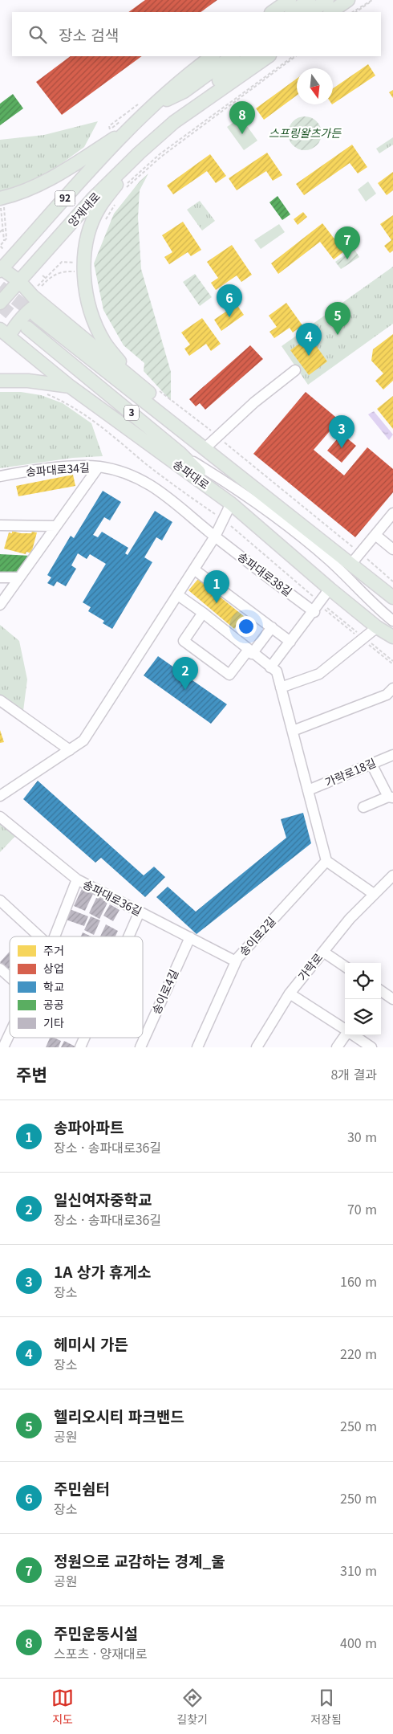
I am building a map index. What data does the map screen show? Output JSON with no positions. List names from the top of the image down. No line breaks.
{"streets":{"main road":["92","양재대로","3","송파대로"],"street":["송파대로34길","송파대로38길","가락로18길","송파대로36길","송이로2길","가락로","송이로4길"]},"crossings":[["3","송파대로"],["송파대로34길","송파대로38길"],["송파대로36길","송이로2길"],["송파대로36길","송이로4길"]],"parks":["스프링왈츠가든"],"legend":["주거","상업","학교","공공","기타"],"north":"bottom","page":{"search":"장소 검색","pins":["8","7","6","5","4","3","1","2"],"heading":["주변","8개 결과"],"list":[{"mark":"1","name":"송파아파트","note":"장소 · 송파대로36길","value":"30 m"},{"mark":"2","name":"일신여자중학교","note":"장소 · 송파대로36길","value":"70 m"},{"mark":"3","name":"1A 상가 휴게소","note":"장소","value":"160 m"},{"mark":"4","name":"헤미시 가든","note":"장소","value":"220 m"},{"mark":"5","name":"헬리오시티 파크밴드","note":"공원","value":"250 m"},{"mark":"6","name":"주민쉼터","note":"장소","value":"250 m"},{"mark":"7","name":"정원으로 교감하는 경계_울","note":"공원","value":"310 m"},{"mark":"8","name":"주민운동시설","note":"스포츠 · 양재대로","value":"400 m"}],"nav":["지도","길찾기","저장됨"]}}
